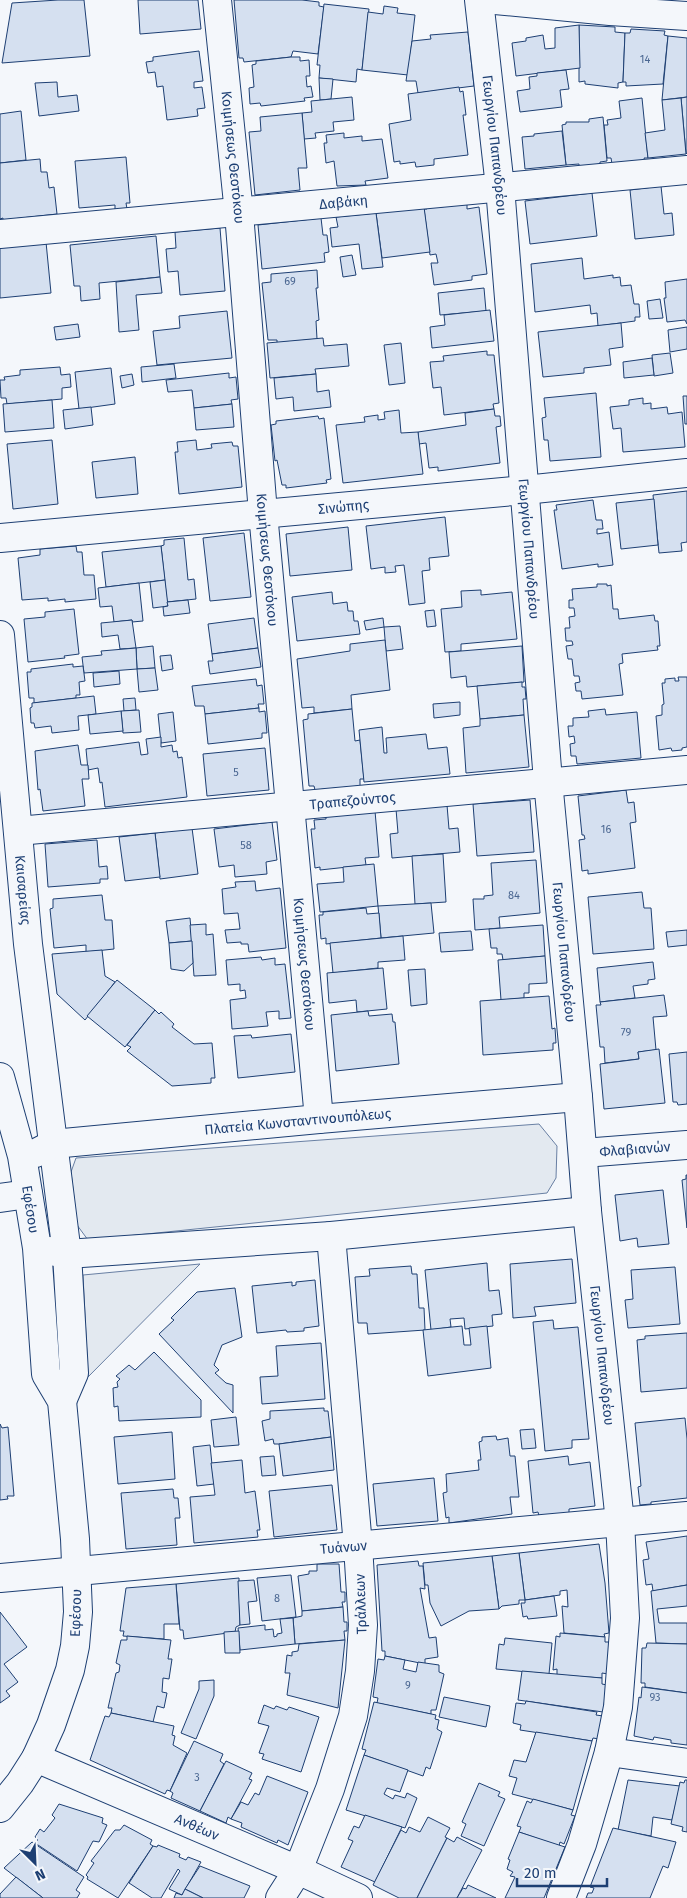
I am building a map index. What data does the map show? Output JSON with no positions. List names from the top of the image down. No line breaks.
{"streets":{"street":["Γεωργίου Παπανδρέου","Κοιμήσεως Θεοτόκου","Δαβάκη","Σινώπης","Τραπεζούντος","Καισαρείας","Πλατεία Κωνσταντινουπόλεως","Φλαβιανών","Εφέσου","Τυάνων","Τράλλεων","Ανθέων"]},"crossings":[["Γεωργίου Παπανδρέου","Δαβάκη"],["Γεωργίου Παπανδρέου","Σινώπης"],["Γεωργίου Παπανδρέου","Τραπεζούντος"],["Γεωργίου Παπανδρέου","Πλατεία Κωνσταντινουπόλεως"],["Γεωργίου Παπανδρέου","Φλαβιανών"],["Γεωργίου Παπανδρέου","Τυάνων"],["Κοιμήσεως Θεοτόκου","Δαβάκη"],["Κοιμήσεως Θεοτόκου","Σινώπης"],["Κοιμήσεως Θεοτόκου","Τραπεζούντος"],["Κοιμήσεως Θεοτόκου","Πλατεία Κωνσταντινουπόλεως"],["Τραπεζούντος","Καισαρείας"],["Καισαρείας","Πλατεία Κωνσταντινουπόλεως"],["Καισαρείας","Εφέσου"],["Πλατεία Κωνσταντινουπόλεως","Εφέσου"],["Εφέσου","Τυάνων"],["Εφέσου","Ανθέων"],["Τυάνων","Τράλλεων"],["Τράλλεων","Ανθέων"]],"house_numbers":["14","69","5","16","58","84","79","8","9","93","3"],"scale_bar":"20 m","north":"bottom right"}
